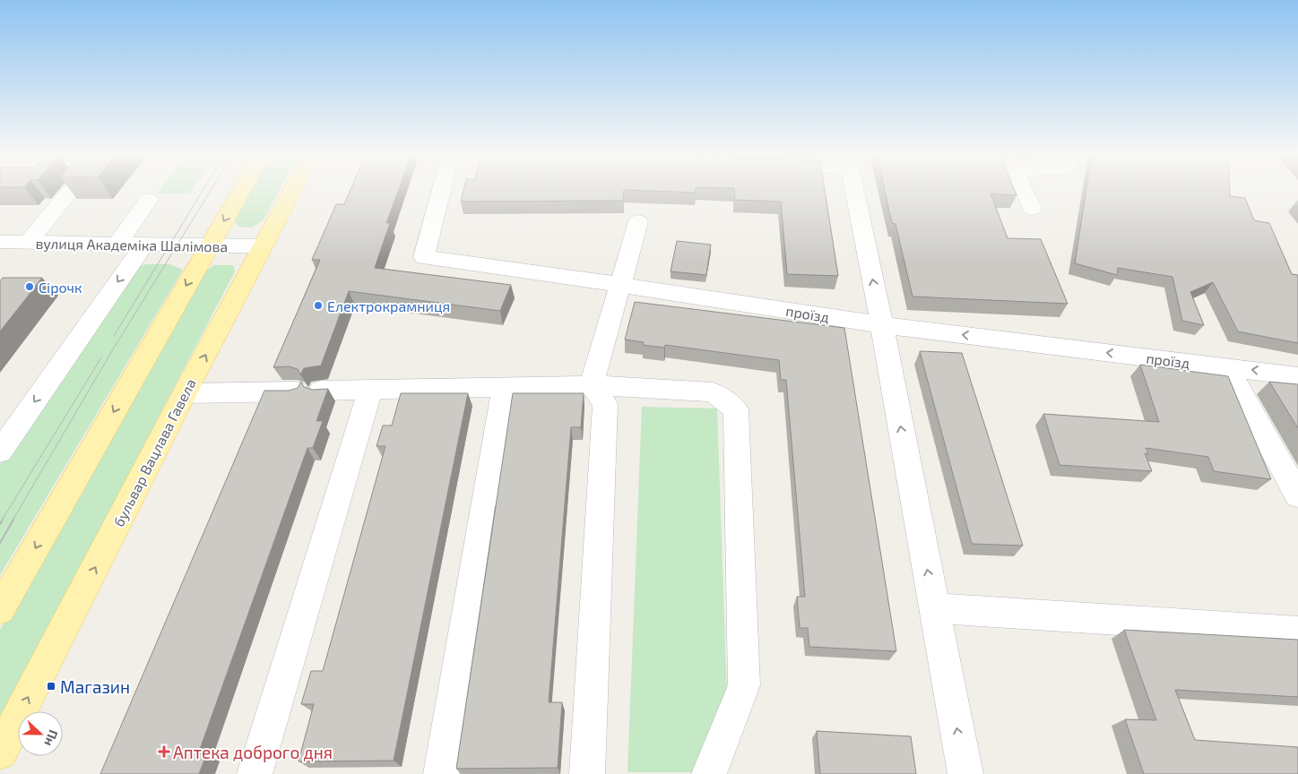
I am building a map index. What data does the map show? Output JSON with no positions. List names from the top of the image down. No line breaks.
{"streets":{"main road":["бульвар Вацлава Гавела"],"street":["вулиця Академіка Шалімова","проїзд"]},"crossings":[["вулиця Академіка Шалімова","бульвар Вацлава Гавела"]],"one_way":["проїзд"],"places":{"other":["Сірочк","Електрокрамниця"],"transit":["Магазин"],"health":["Аптека доброго дня"]},"north":"right"}
